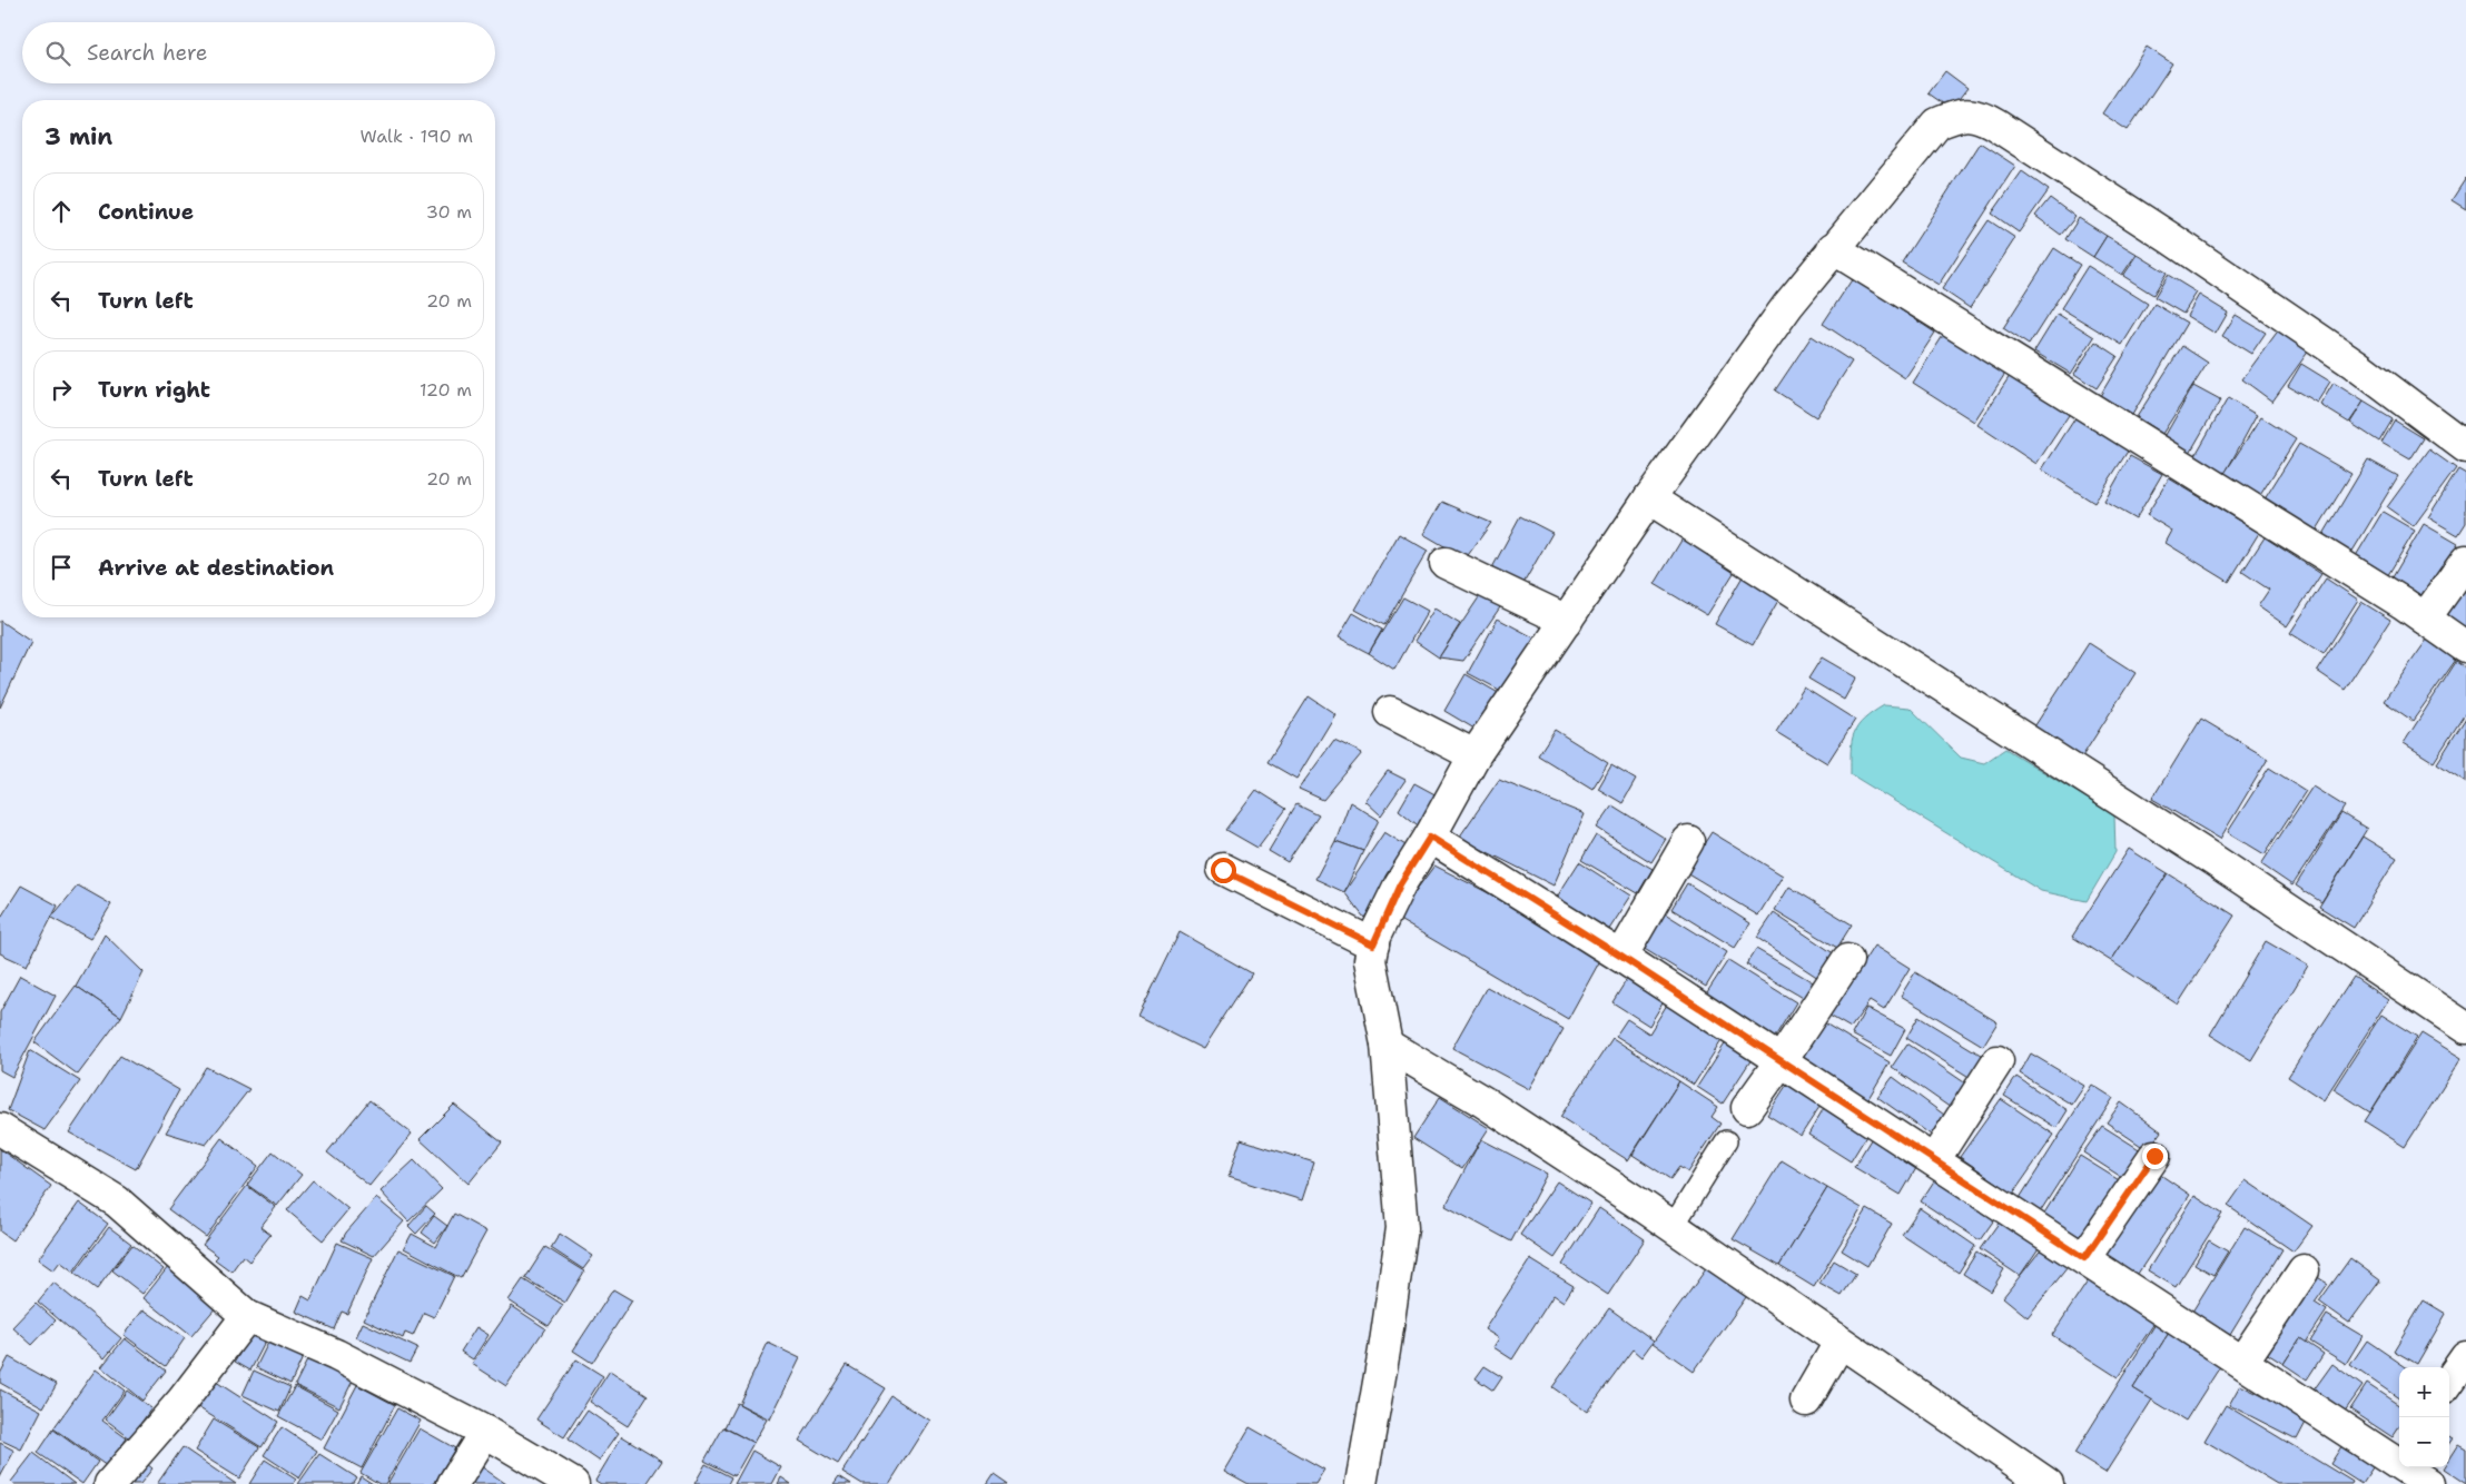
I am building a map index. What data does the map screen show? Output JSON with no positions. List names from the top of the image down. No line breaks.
{"page":{"search":"Search here","heading":["3 min","Walk · 190 m"],"list":[["Continue","30 m"],["Turn left","20 m"],["Turn right","120 m"],["Turn left","20 m"],"Arrive at destination"],"map_buttons":["+","−"]}}
